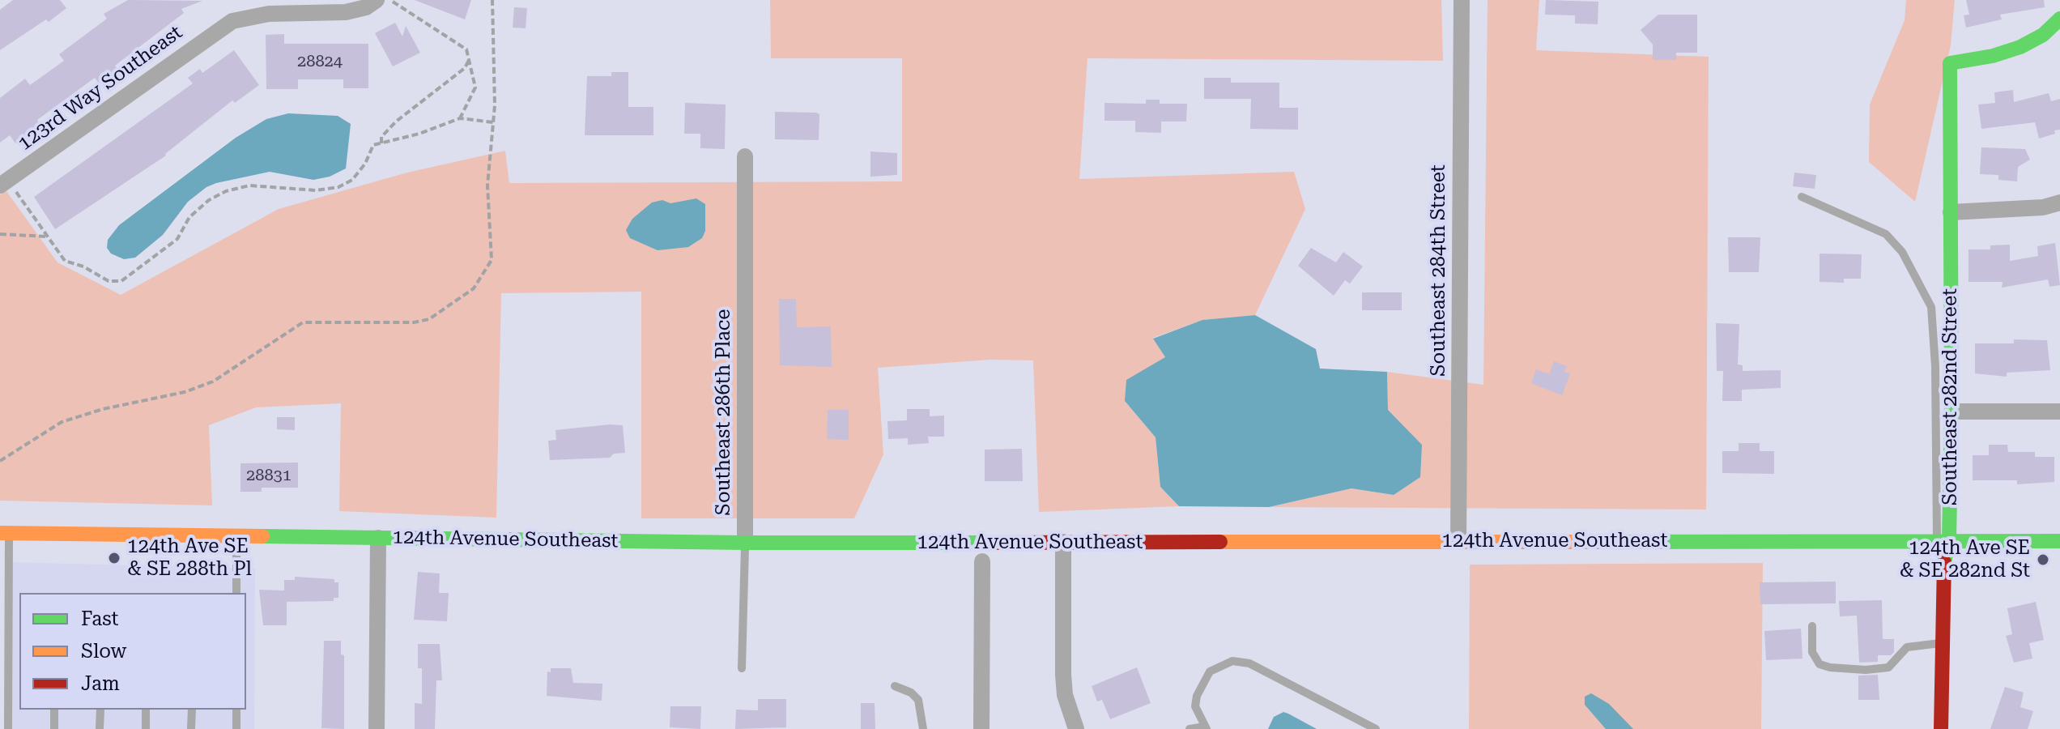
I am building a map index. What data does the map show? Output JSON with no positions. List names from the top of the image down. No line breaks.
{"streets":{"street":["123rd Way Southeast","Southeast 284th Street","Southeast 282nd Street","Southeast 286th Place","124th Avenue Southeast"]},"crossings":[["Southeast 284th Street","124th Avenue Southeast"],["Southeast 282nd Street","124th Avenue Southeast"],["Southeast 286th Place","124th Avenue Southeast"]],"places":["124th Ave SE & SE 288th Pl","124th Ave SE & SE 282nd St"],"house_numbers":["28824","28831"],"legend":["Fast","Slow","Jam"]}
